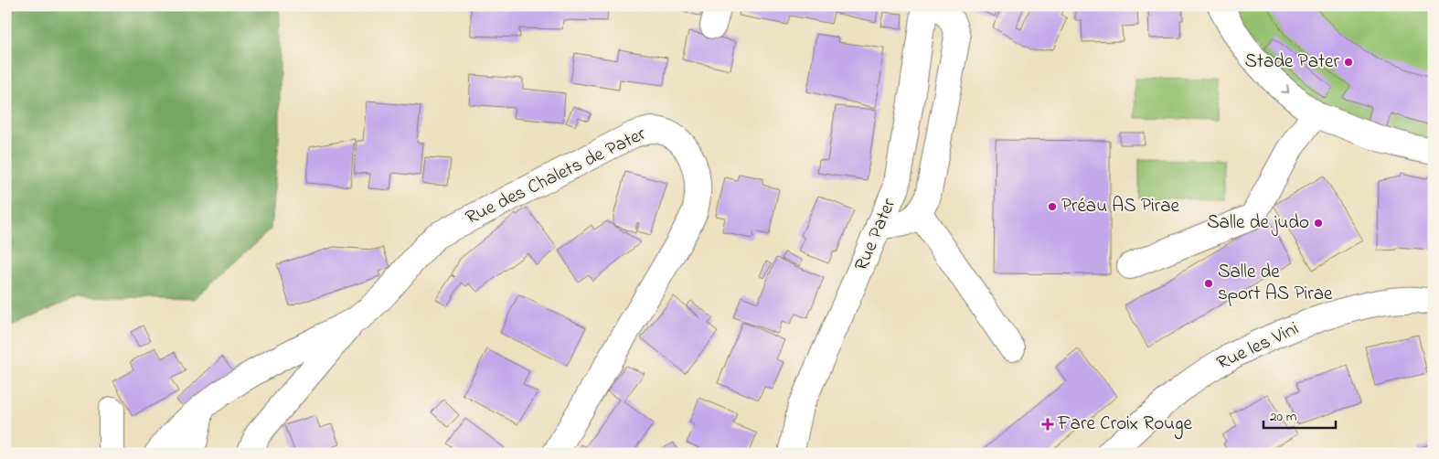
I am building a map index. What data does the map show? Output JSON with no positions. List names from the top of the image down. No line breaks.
{"streets":{"street":["Rue des Chalets de Pater","Rue Pater","Rue les Vini"]},"places":{"other":["Stade Pater","Préau AS Pirae","Salle de judo","Salle de sport AS Pirae"],"health":["Fare Croix Rouge"]},"scale_bar":"20 m"}
